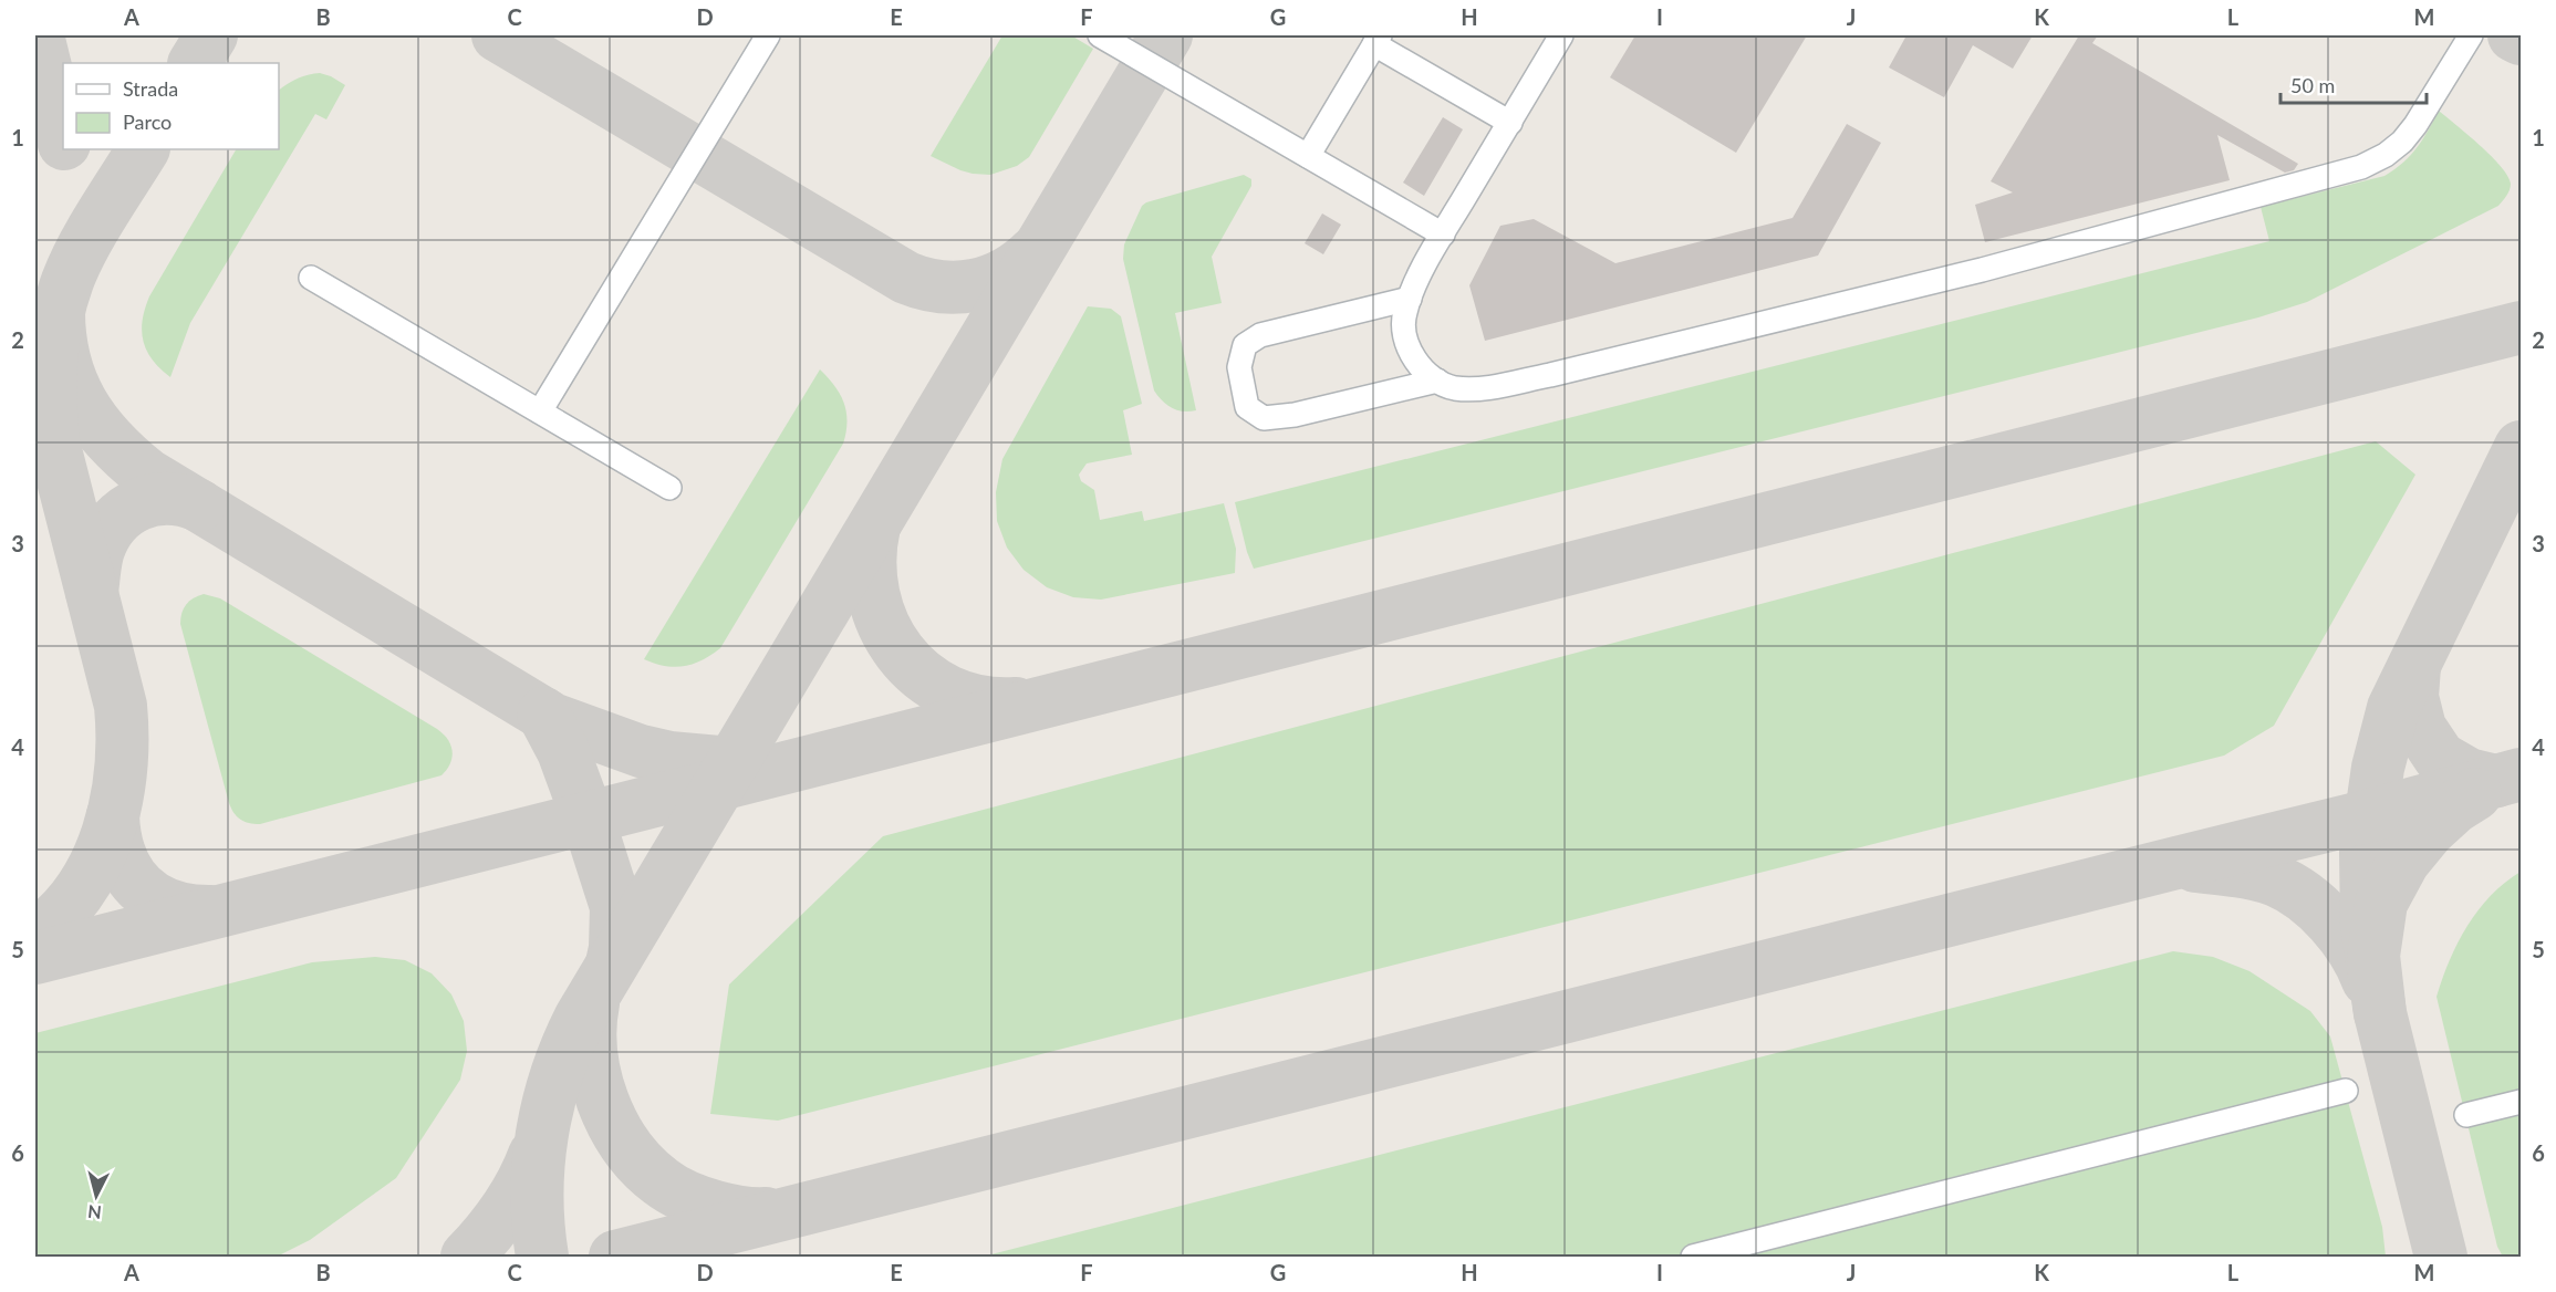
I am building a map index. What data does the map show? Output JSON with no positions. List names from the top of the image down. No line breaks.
{"legend":["Strada","Parco"],"scale_bar":"50 m","north":"bottom","grid":{"columns":["A","B","C","D","E","F","G","H","I","J","K","L","M"],"rows":["1","2","3","4","5","6"]}}
